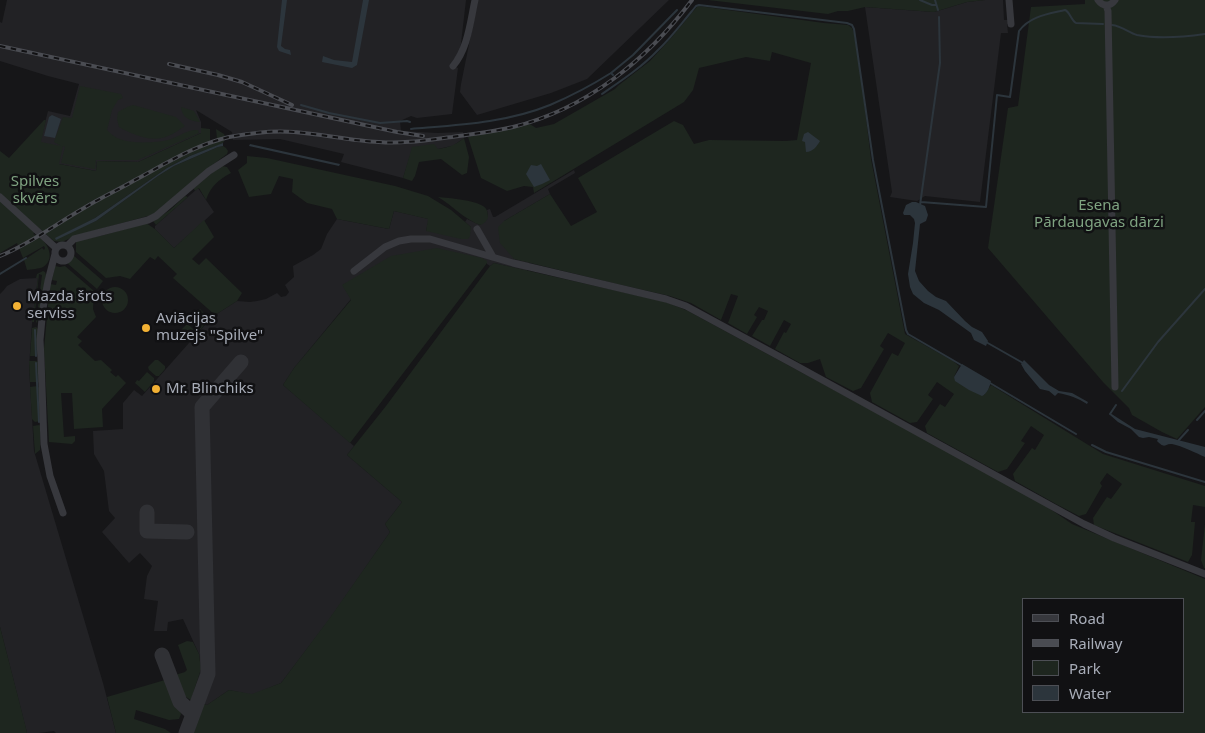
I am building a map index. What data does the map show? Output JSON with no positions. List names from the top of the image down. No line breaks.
{"parks":["Spilves skvērs","Esena Pārdaugavas dārzi"],"places":["Mazda šrots serviss","Aviācijas muzejs \"Spilve\"","Mr. Blinchiks"],"legend":["Road","Railway","Park","Water"]}
